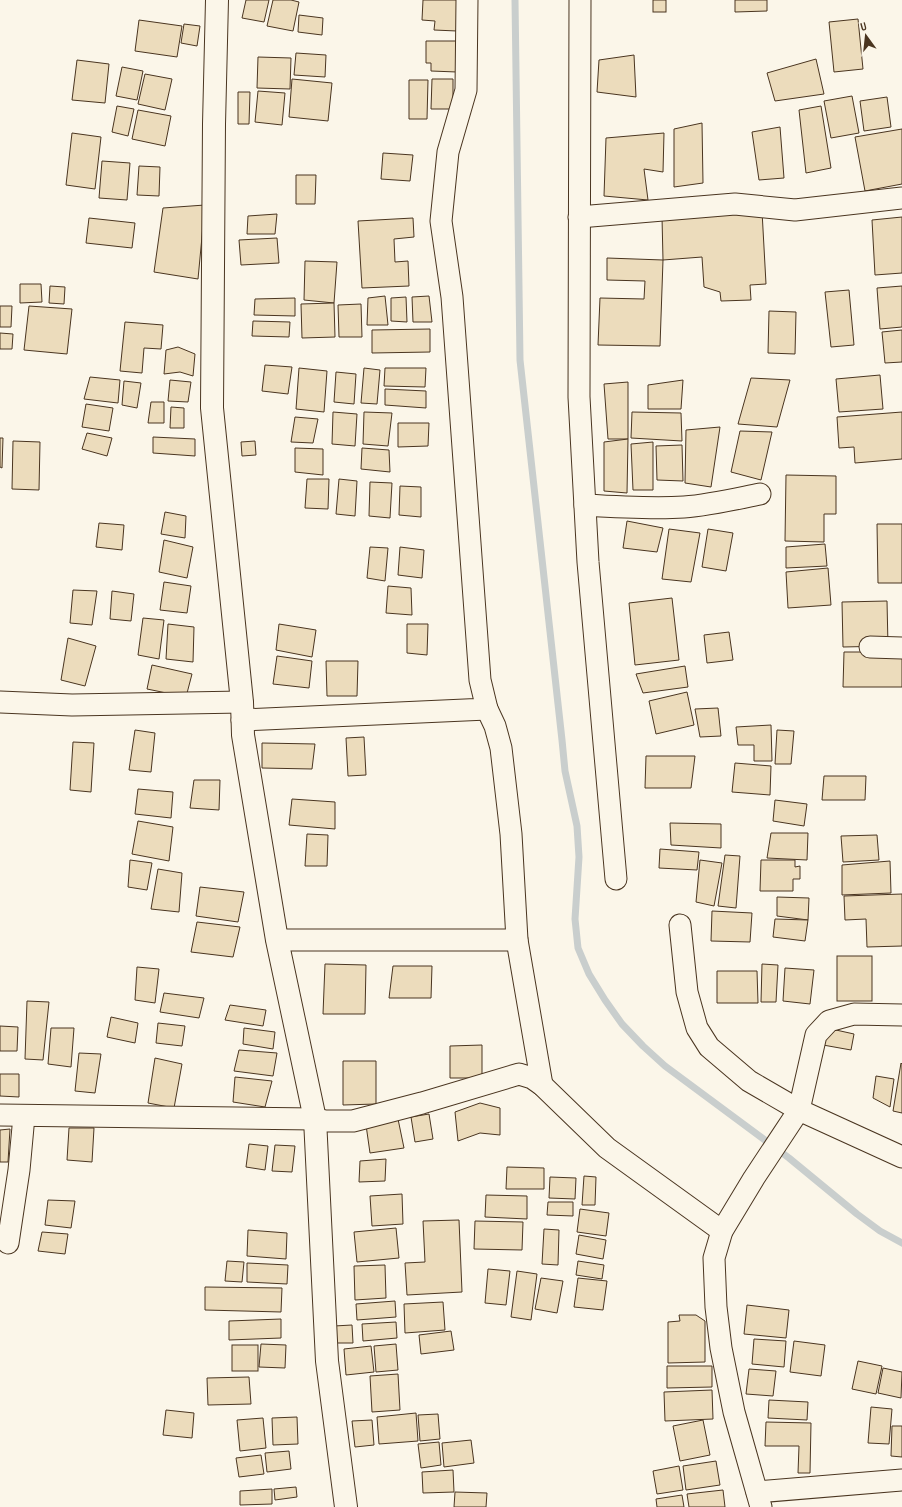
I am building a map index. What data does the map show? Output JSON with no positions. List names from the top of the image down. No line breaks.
{"north":"top"}
